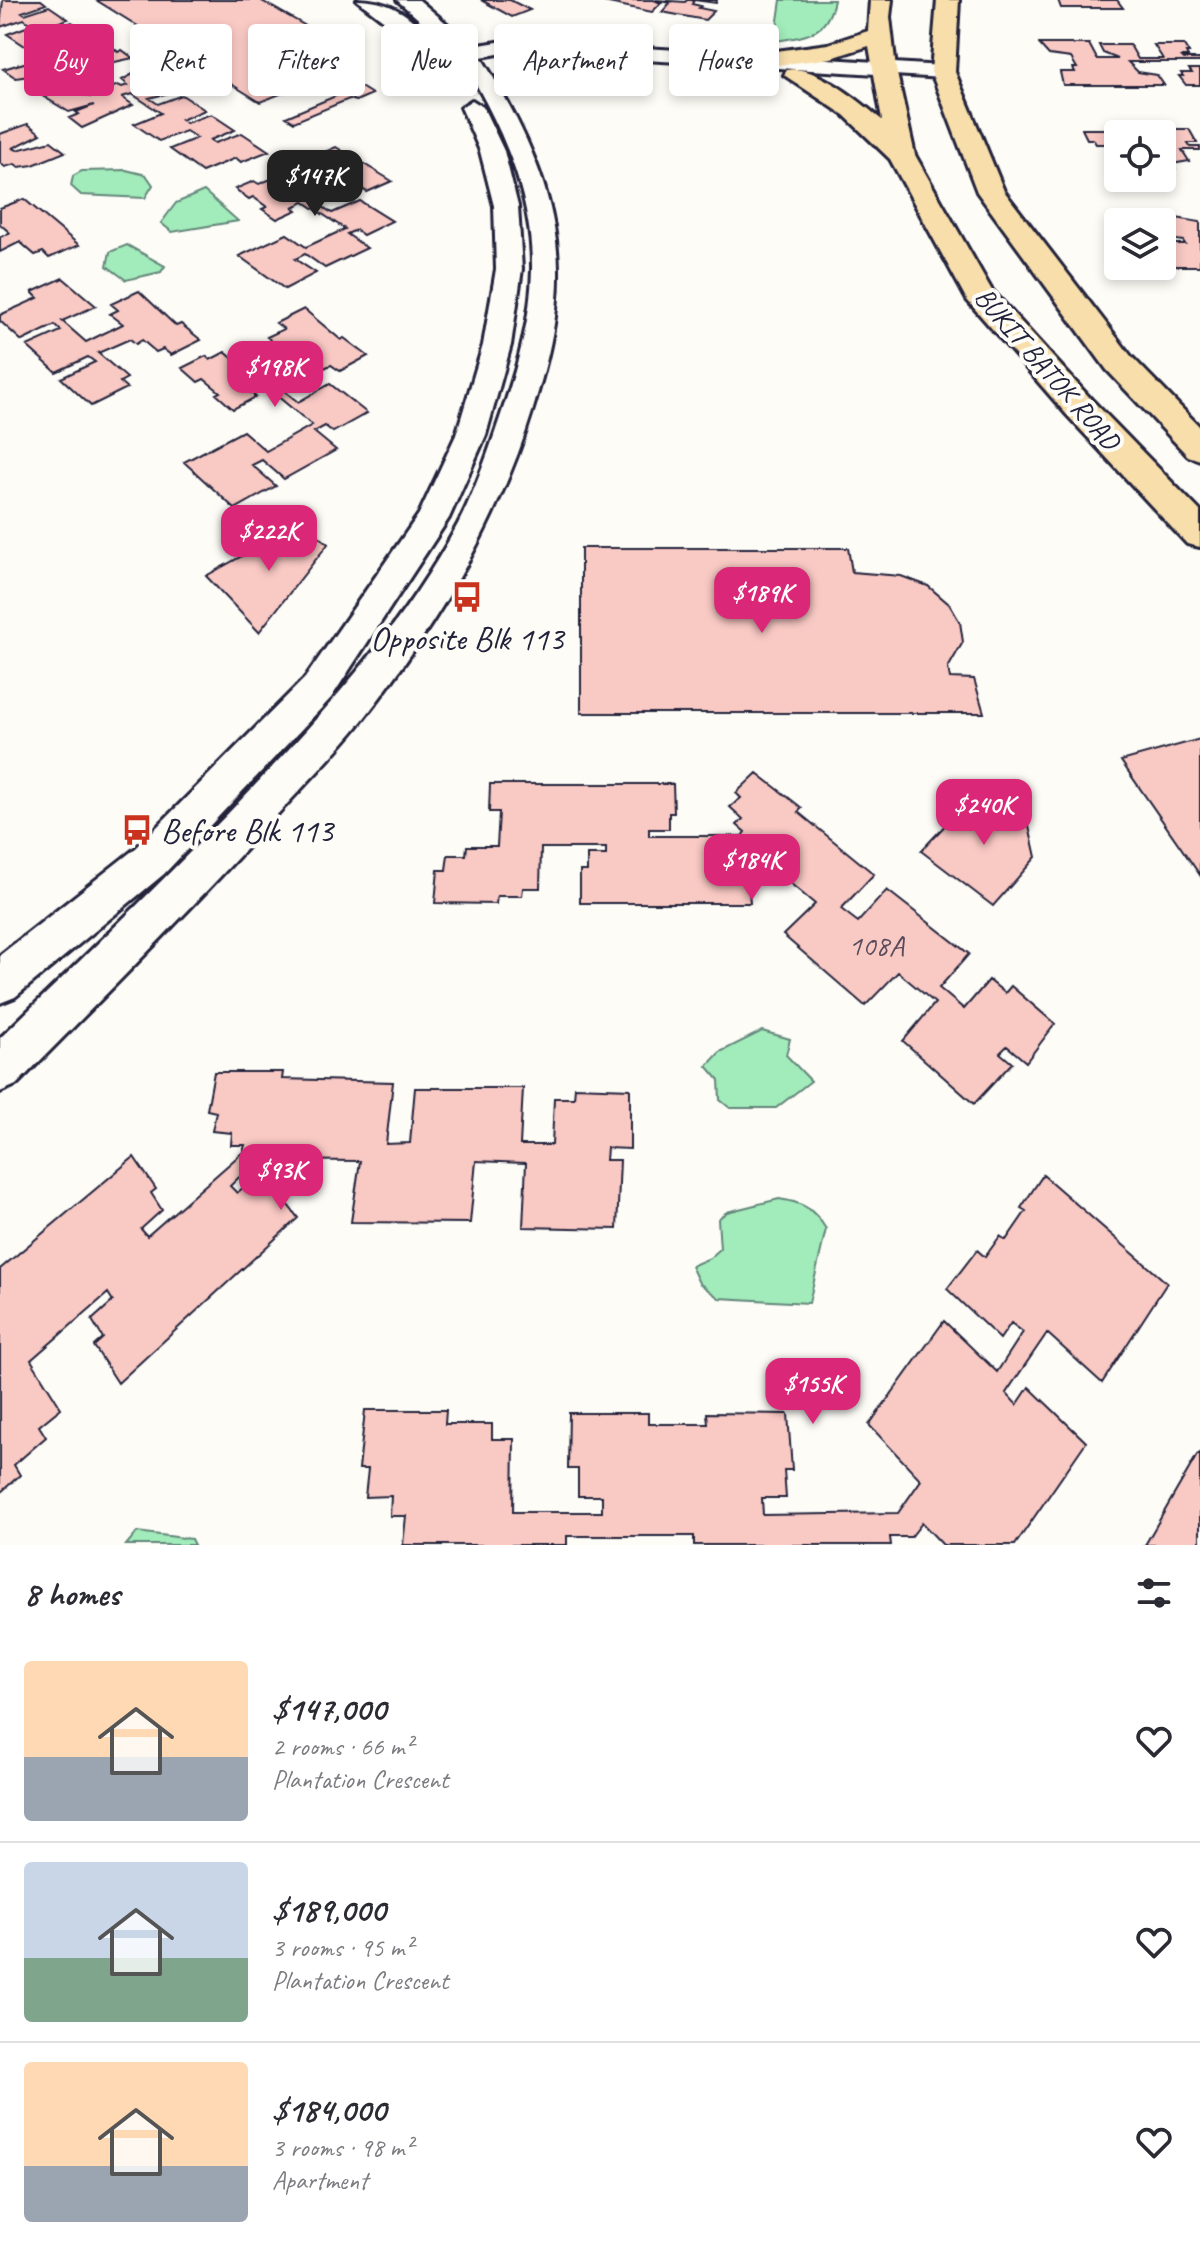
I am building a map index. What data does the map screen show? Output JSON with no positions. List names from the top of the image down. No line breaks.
{"streets":{"main road":["BUKIT BATOK ROAD"]},"places":{"bus stop":["Opposite Blk 113","Before Blk 113"]},"house_numbers":["108A"],"page":{"chip":["Buy","Rent","Filters","New","Apartment","House"],"price":["$147K","$198K","$222K","$189K","$240K","$184K","$93K","$155K"],"heading":"8 homes","list":[{"name":"$147,000","note":"2 rooms · 66 m² · Plantation Crescent"},{"name":"$189,000","note":"3 rooms · 95 m² · Plantation Crescent"},{"name":"$184,000","note":"3 rooms · 98 m² · Apartment"}]}}
